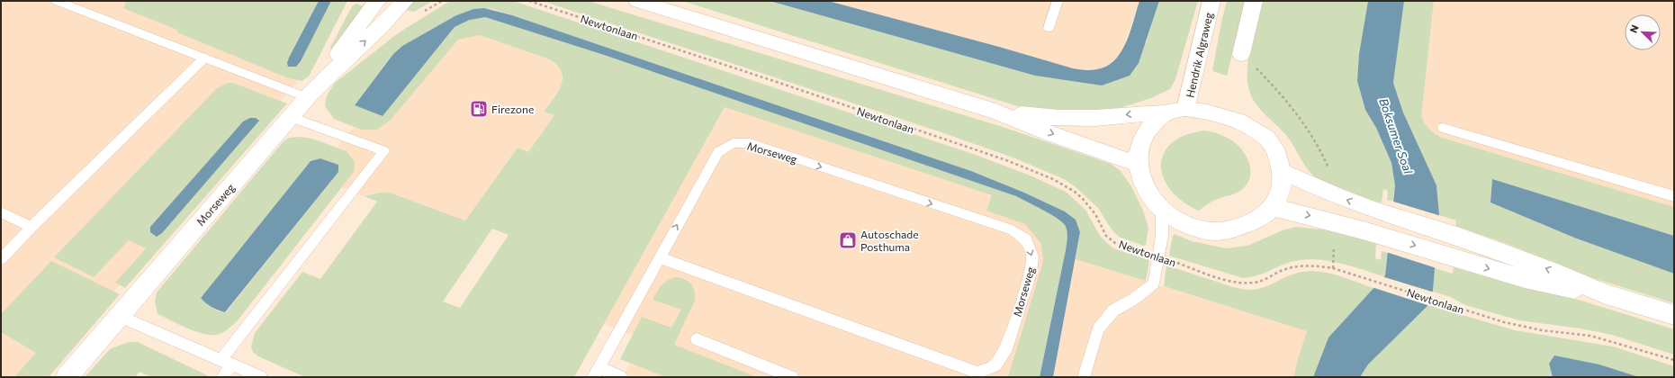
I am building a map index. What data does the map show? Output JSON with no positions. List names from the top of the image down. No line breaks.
{"streets":{"street":["Hendrik Algraweg","Morseweg"],"path":["Newtonlaan"]},"water":["Boksumer Soal"],"places":{"fuel station":["Firezone"],"shop":["Autoschade Posthuma"]},"north":"top left"}
